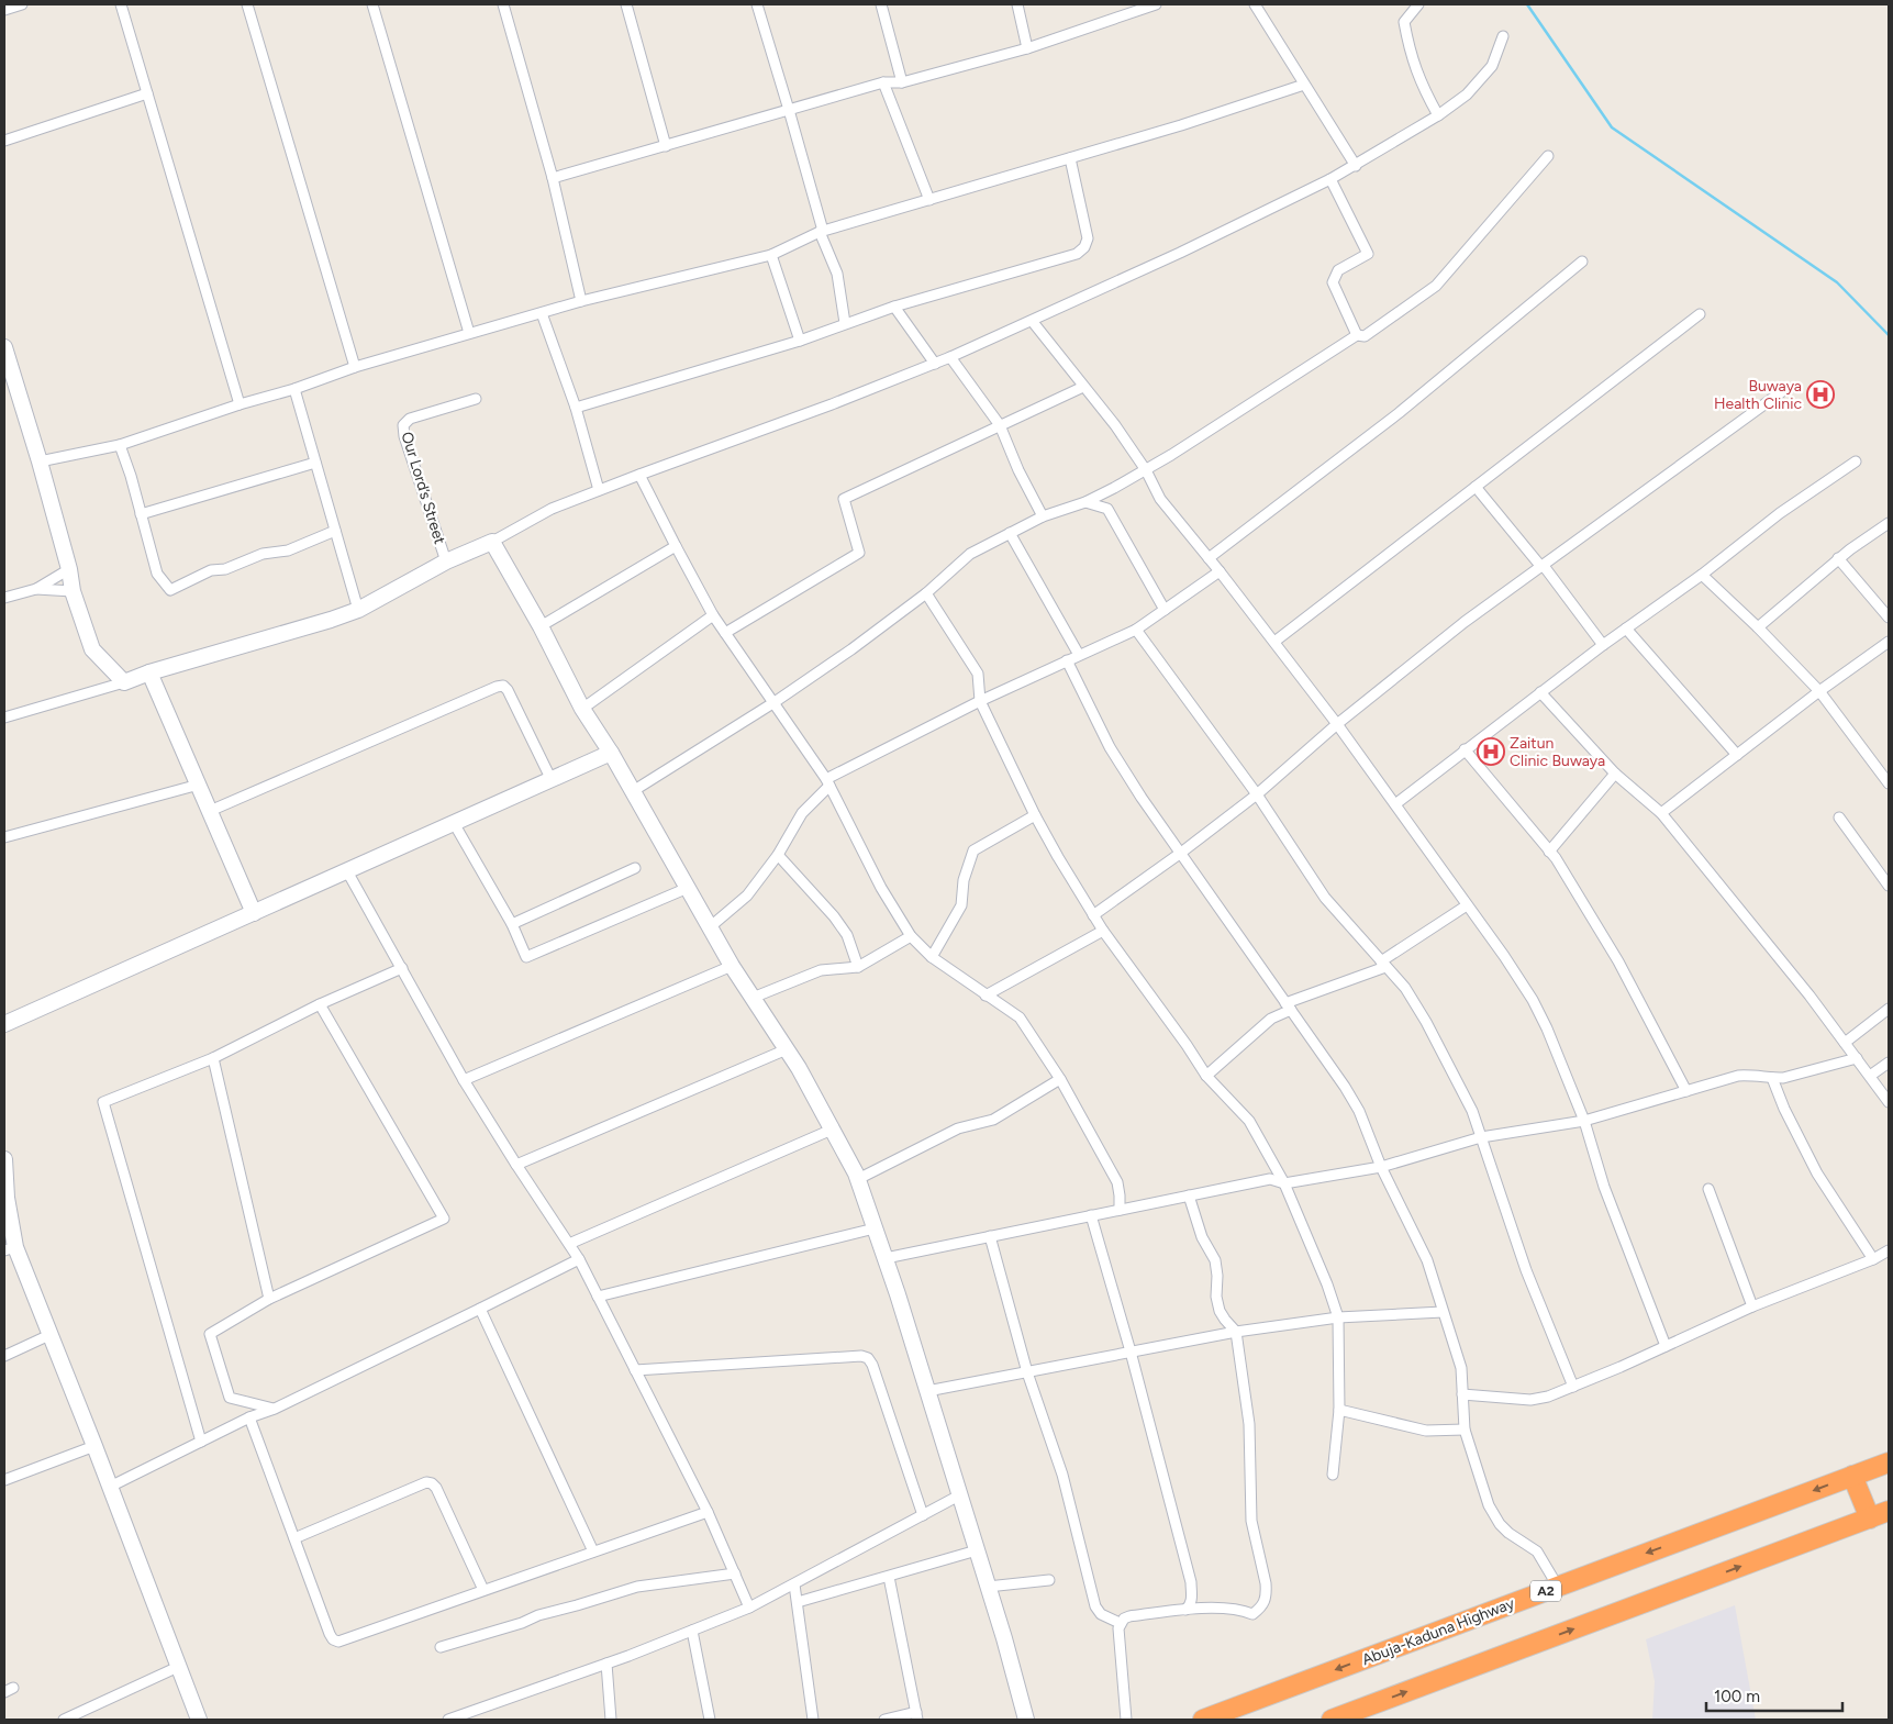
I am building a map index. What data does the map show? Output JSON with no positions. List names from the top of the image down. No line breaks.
{"streets":{"highway":["A2","Abuja-Kaduna Highway"],"street":["Our Lord’s Street"]},"places":{"hospital":["Buwaya Health Clinic","Zaitun Clinic Buwaya"]},"scale_bar":"100 m"}
